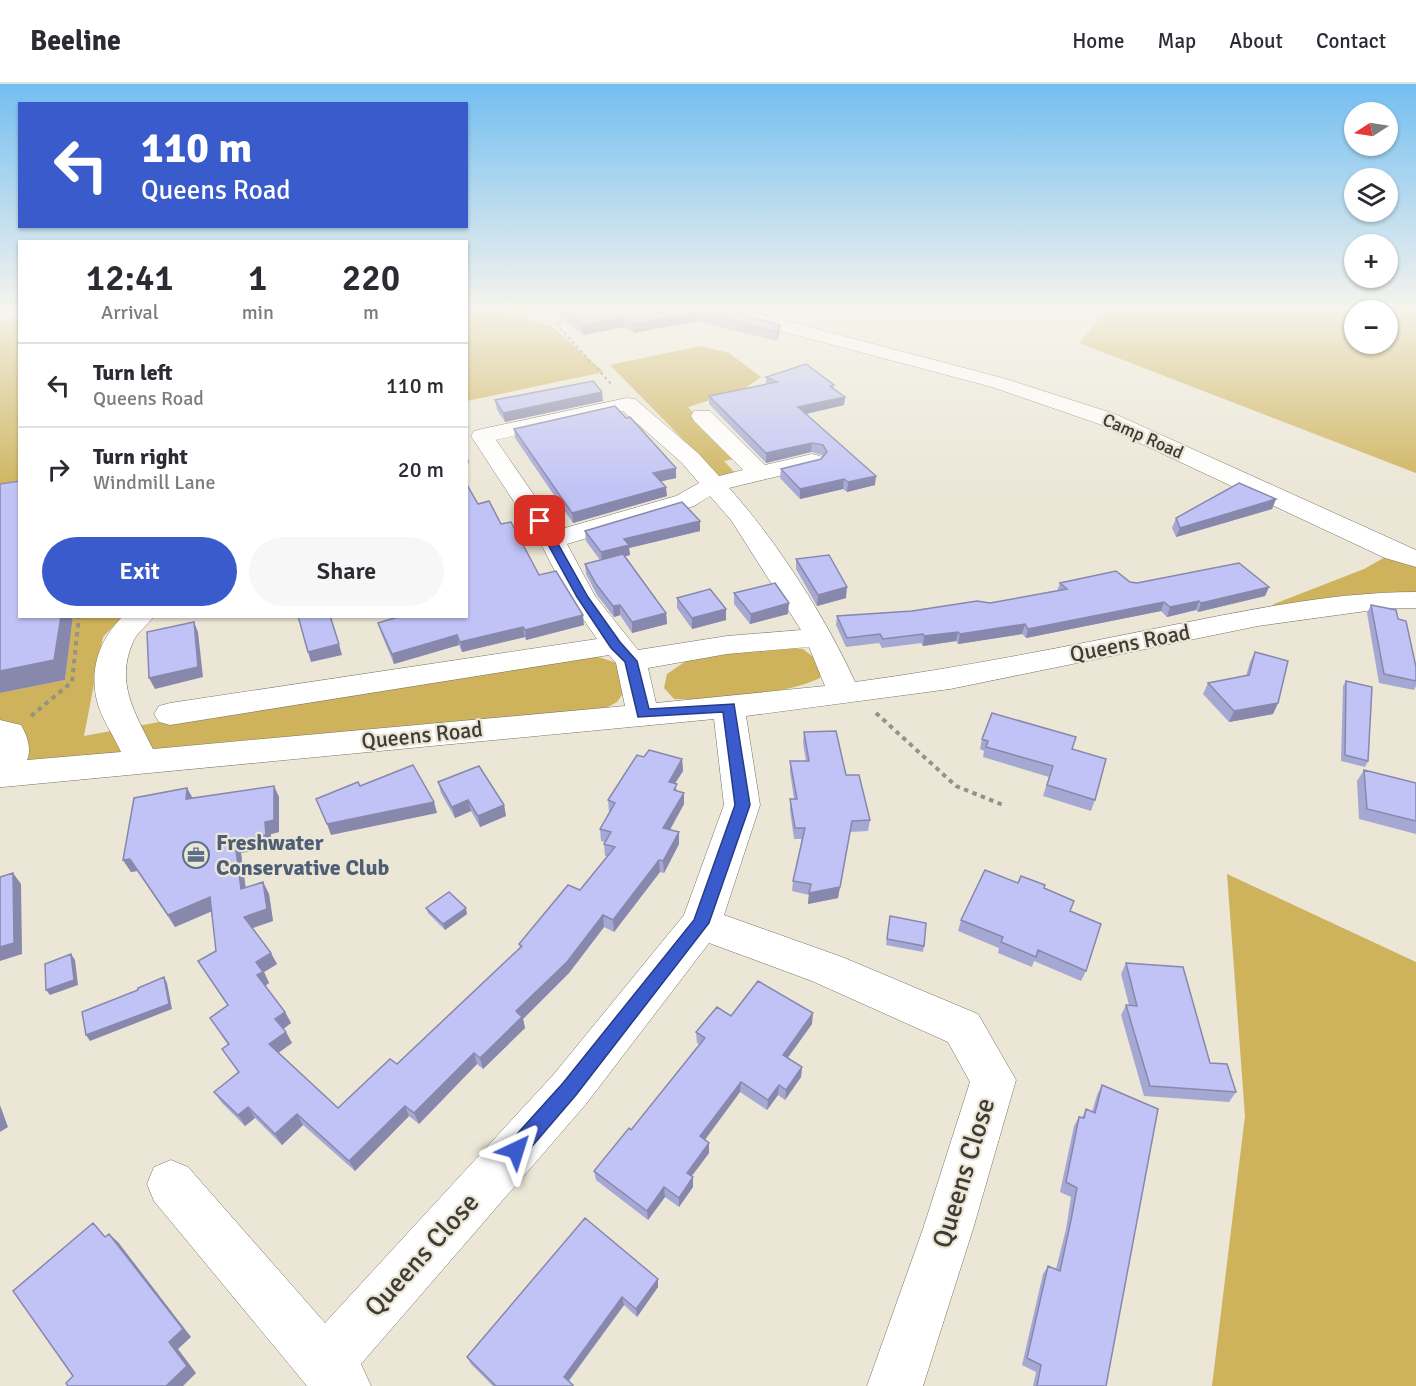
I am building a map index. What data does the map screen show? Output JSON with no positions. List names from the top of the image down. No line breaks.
{"streets":{"street":["Camp Road","Queens Road","Queens Close"]},"crossings":[["Queens Road","Queens Close"]],"places":{"office":["Freshwater Conservative Club"]},"north":"left","page":{"header":"Beeline","nav":["Home","Map","About","Contact"],"map_buttons":["+","−"],"turn":["110 m","Queens Road"],"eta":["12:41","Arrival","1","min","220","m"],"list":[{"name":"Turn left","note":"Queens Road","value":"110 m"},{"name":"Turn right","note":"Windmill Lane","value":"20 m"}],"buttons":["Exit","Share"]}}
